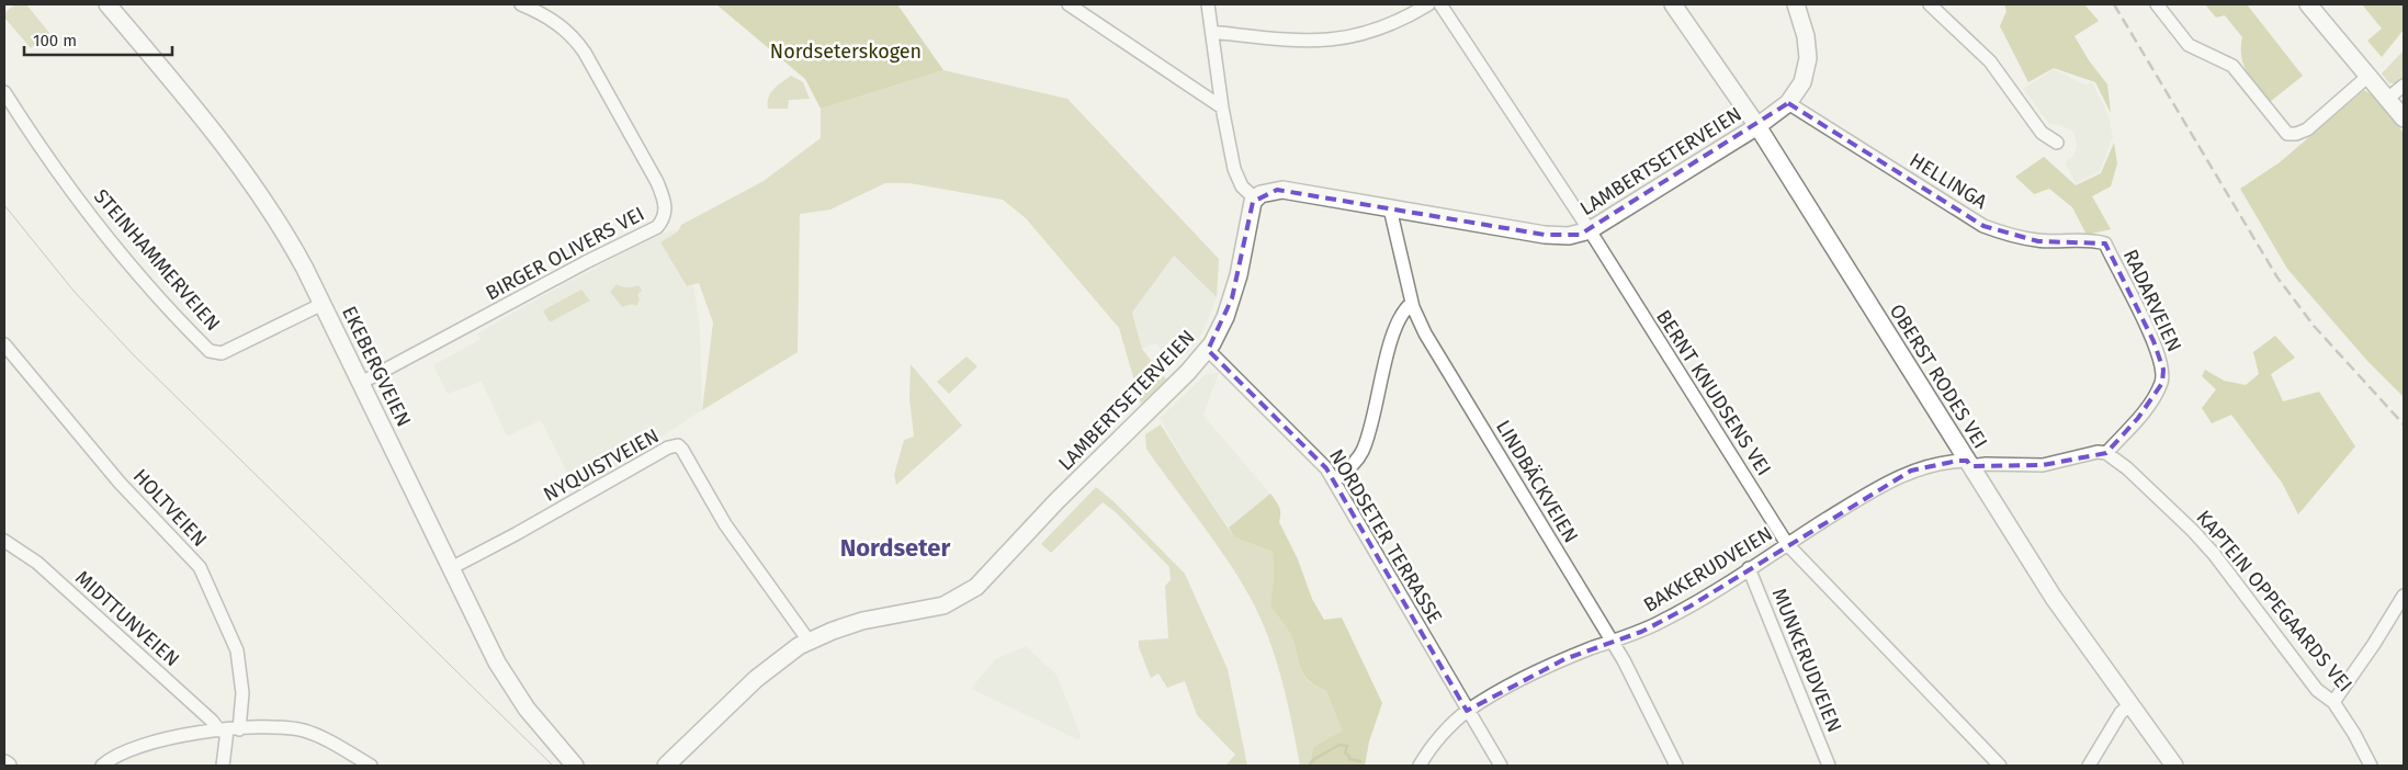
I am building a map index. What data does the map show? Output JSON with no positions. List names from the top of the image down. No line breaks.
{"streets":{"main road":["LAMBERTSETERVEIEN","EKEBERGVEIEN","OBERST RODES VEI"],"street":["HELLINGA","BIRGER OLIVERS VEI","STEINHAMMERVEIEN","RADARVEIEN","BERNT KNUDSENS VEI","NYQUISTVEIEN","LINDBÄCKVEIEN","HOLTVEIEN","NORDSETER TERRASSE","BAKKERUDVEIEN","KAPTEIN OPPEGAARDS VEI","MIDTTUNVEIEN","MUNKERUDVEIEN"]},"crossings":[["LAMBERTSETERVEIEN","HELLINGA"],["LAMBERTSETERVEIEN","OBERST RODES VEI"],["LAMBERTSETERVEIEN","BERNT KNUDSENS VEI"],["LAMBERTSETERVEIEN","NYQUISTVEIEN"],["LAMBERTSETERVEIEN","LINDBÄCKVEIEN"],["LAMBERTSETERVEIEN","NORDSETER TERRASSE"],["HELLINGA","RADARVEIEN"],["BIRGER OLIVERS VEI","EKEBERGVEIEN"],["STEINHAMMERVEIEN","EKEBERGVEIEN"],["RADARVEIEN","BAKKERUDVEIEN"],["RADARVEIEN","KAPTEIN OPPEGAARDS VEI"],["EKEBERGVEIEN","NYQUISTVEIEN"],["OBERST RODES VEI","BAKKERUDVEIEN"],["BERNT KNUDSENS VEI","BAKKERUDVEIEN"],["LINDBÄCKVEIEN","BAKKERUDVEIEN"],["HOLTVEIEN","MIDTTUNVEIEN"],["NORDSETER TERRASSE","BAKKERUDVEIEN"],["BAKKERUDVEIEN","KAPTEIN OPPEGAARDS VEI"],["BAKKERUDVEIEN","MUNKERUDVEIEN"]],"districts":["Nordseter"],"parks":["Nordseterskogen"],"scale_bar":"100 m"}
